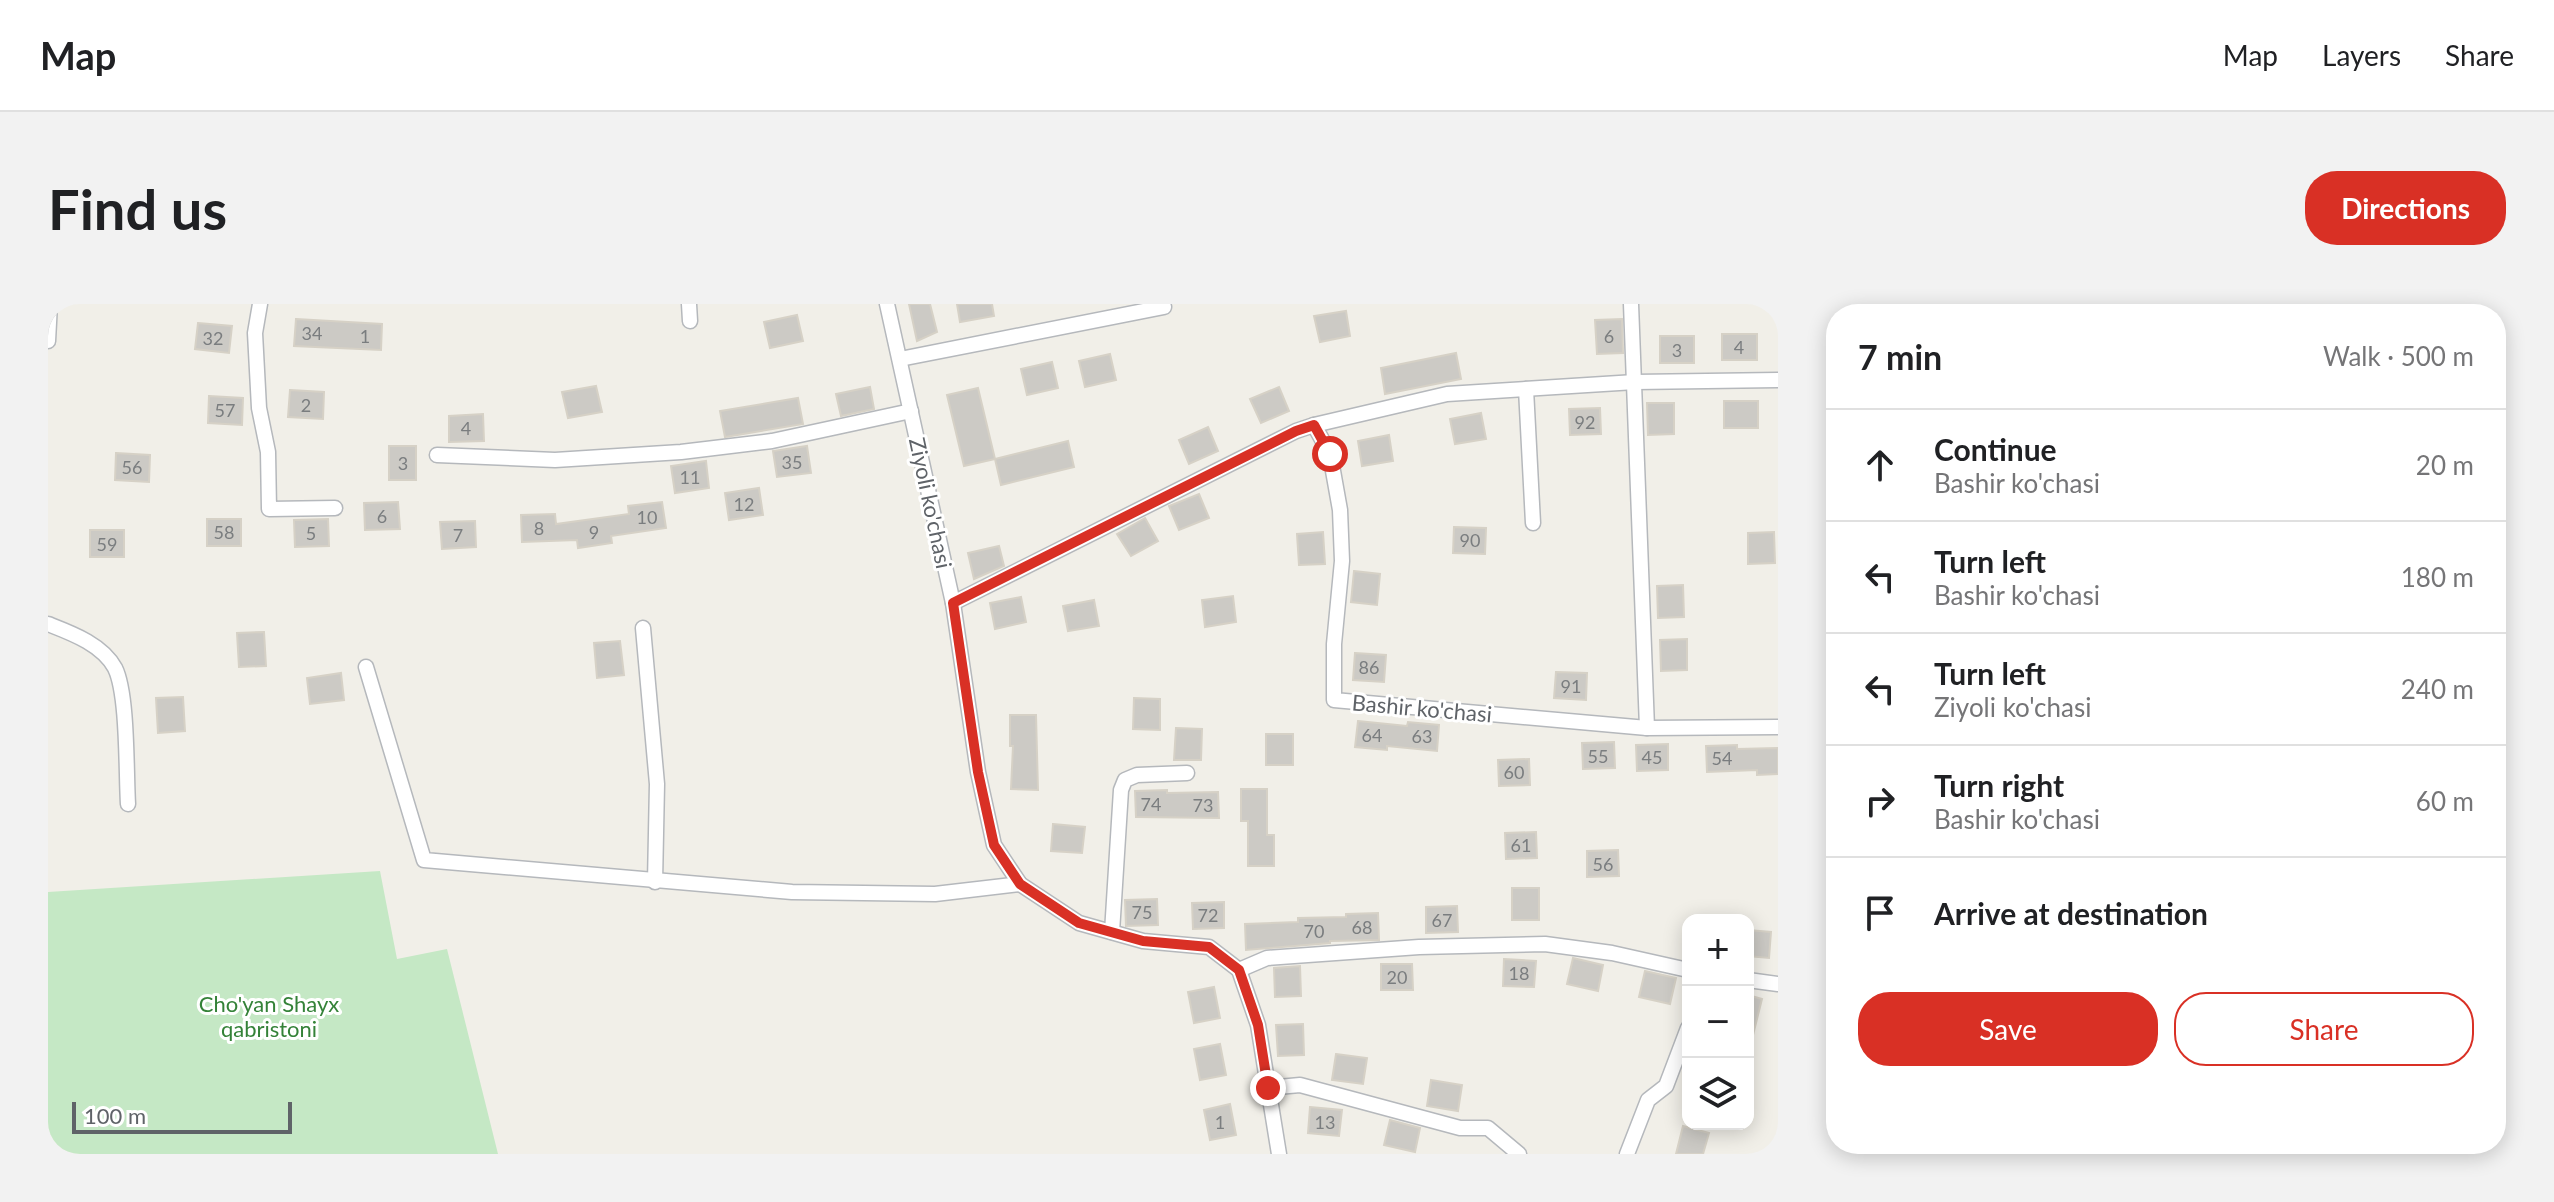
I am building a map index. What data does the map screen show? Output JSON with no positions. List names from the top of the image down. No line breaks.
{"streets":{"street":["Ziyoli ko'chasi","Bashir ko'chasi"]},"parks":["Cho'yan Shayx qabristoni"],"house_numbers":["34","1","6","32","4","3","2","57","92","4","35","3","56","11","12","6","10","8","58","9","5","7","90","59","86","91","64","63","55","45","54","60","74","73","61","56","75","72","67","68","70","18","20","1","13"],"scale_bar":"100 m","page":{"header":"Map","nav":["Map","Layers","Share"],"buttons":["Directions",["Save","Share"]],"title":"Find us","heading":["7 min","Walk · 500 m"],"list":[["Continue","Bashir ko'chasi","20 m"],["Turn left","Bashir ko'chasi","180 m"],["Turn left","Ziyoli ko'chasi","240 m"],["Turn right","Bashir ko'chasi","60 m"],"Arrive at destination"],"map_buttons":["+","−"],"scale":"100 m"}}
